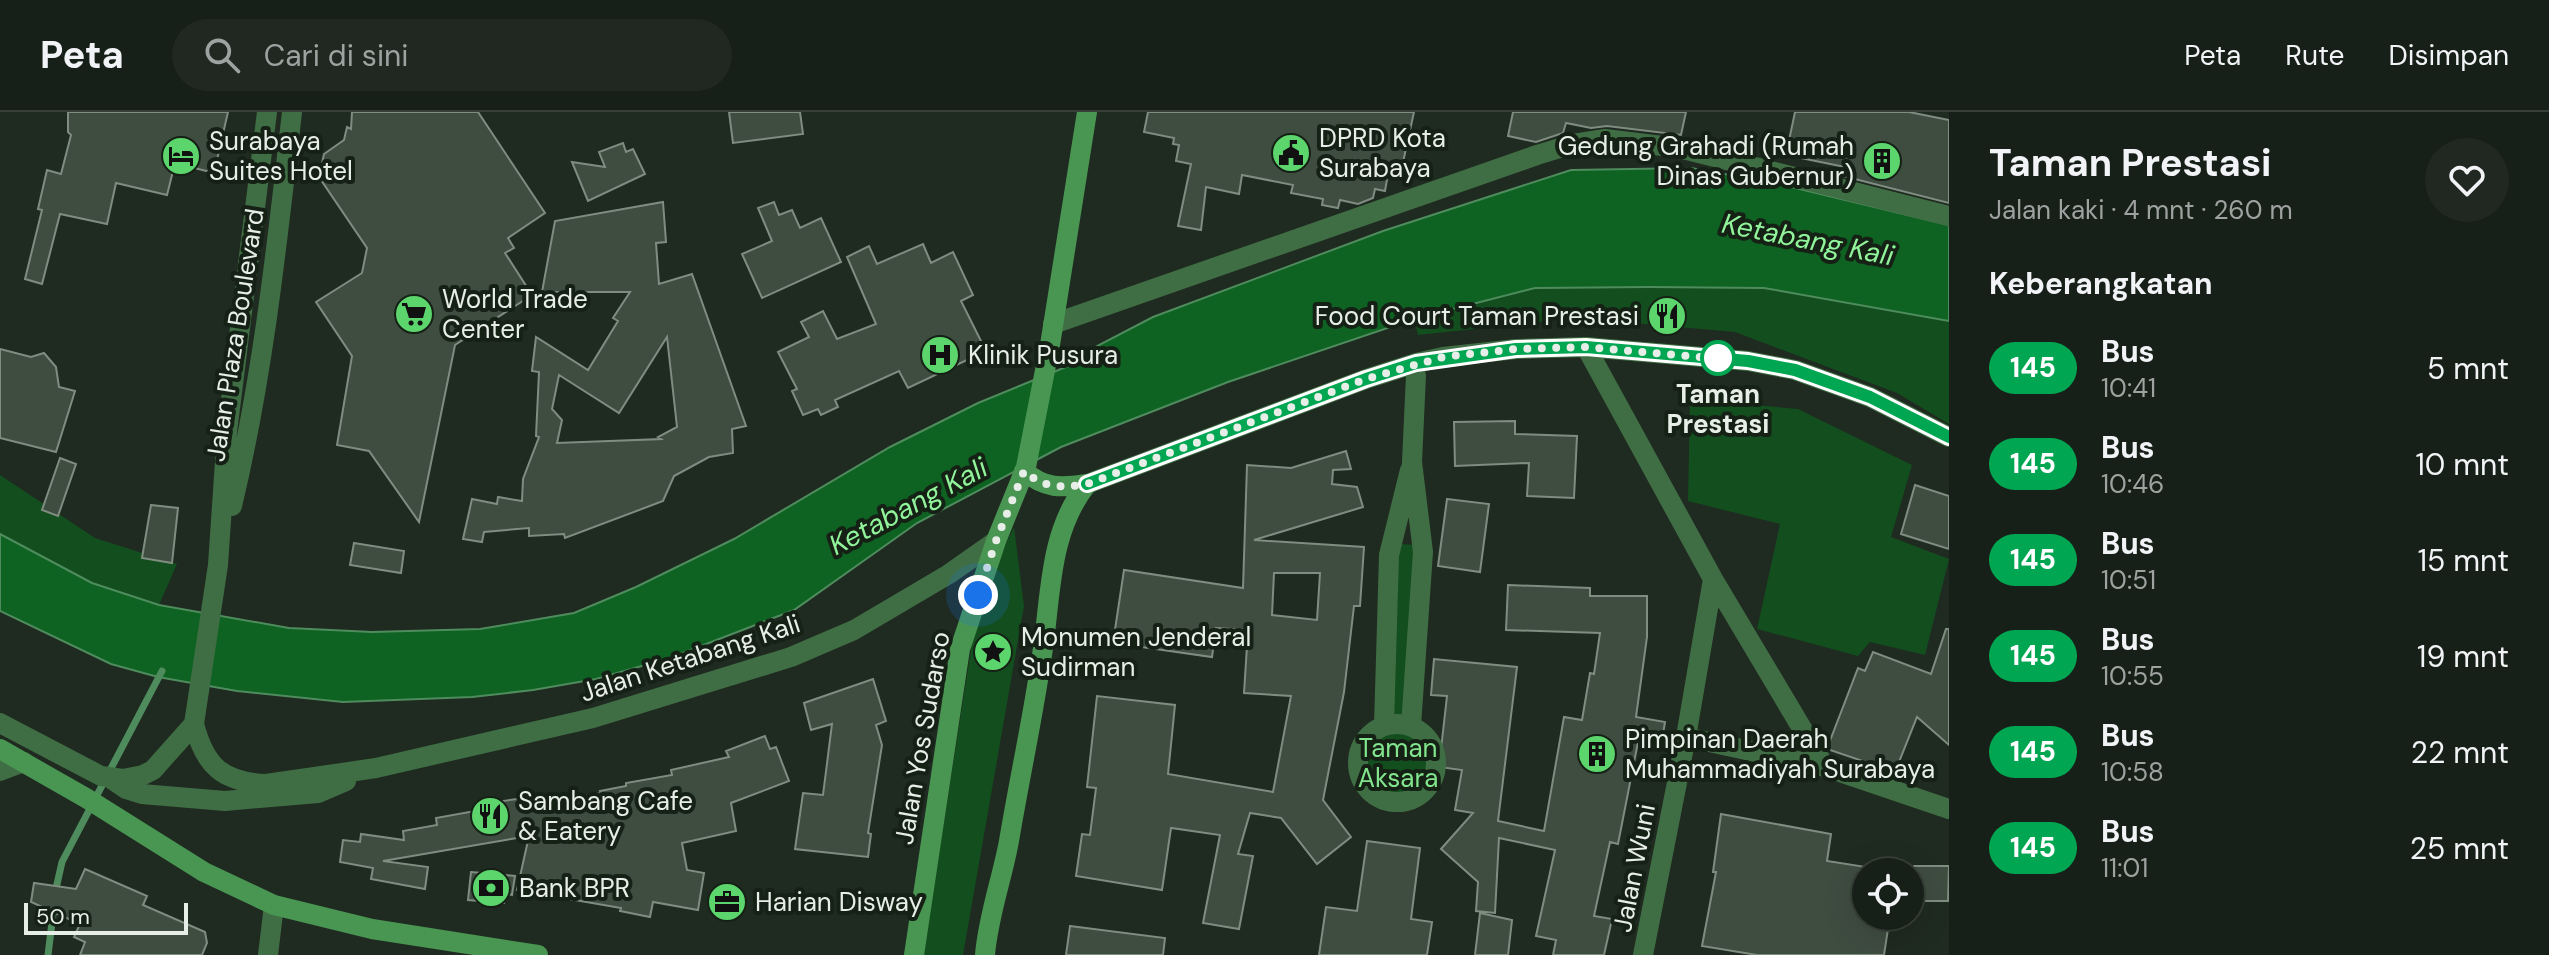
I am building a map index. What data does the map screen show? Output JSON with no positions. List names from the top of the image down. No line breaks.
{"streets":{"main road":["Jalan Yos Sudarso"],"street":["Jalan Plaza Boulevard","Jalan Ketabang Kali","Jalan Wuni"]},"crossings":[["Jalan Plaza Boulevard","Jalan Ketabang Kali"],["Jalan Ketabang Kali","Jalan Yos Sudarso"]],"water":["Ketabang Kali"],"parks":["Taman Aksara"],"places":{"public building":["DPRD Kota Surabaya"],"hotel":["Surabaya Suites Hotel"],"building":["Gedung Grahadi (Rumah Dinas Gubernur)","Pimpinan Daerah Muhammadiyah Surabaya"],"supermarket":["World Trade Center"],"restaurant":["Food Court Taman Prestasi","Sambang Cafe & Eatery"],"hospital":["Klinik Pusura"],"other":["Taman Prestasi"],"place":["Monumen Jenderal Sudirman"],"bank":["Bank BPR"],"office":["Harian Disway"]},"lines":["bus line 145"],"scale_bar":"50 m","page":{"header":"Peta","search":"Cari di sini","nav":["Peta","Rute","Disimpan"],"heading":[["Taman Prestasi","Jalan kaki · 4 mnt · 260 m"],"Keberangkatan"],"list":[{"mark":"145","name":"Bus","note":"10:41","value":"5 mnt"},{"mark":"145","name":"Bus","note":"10:46","value":"10 mnt"},{"mark":"145","name":"Bus","note":"10:51","value":"15 mnt"},{"mark":"145","name":"Bus","note":"10:55","value":"19 mnt"},{"mark":"145","name":"Bus","note":"10:58","value":"22 mnt"},{"mark":"145","name":"Bus","note":"11:01","value":"25 mnt"}],"scale":"50 m"}}
